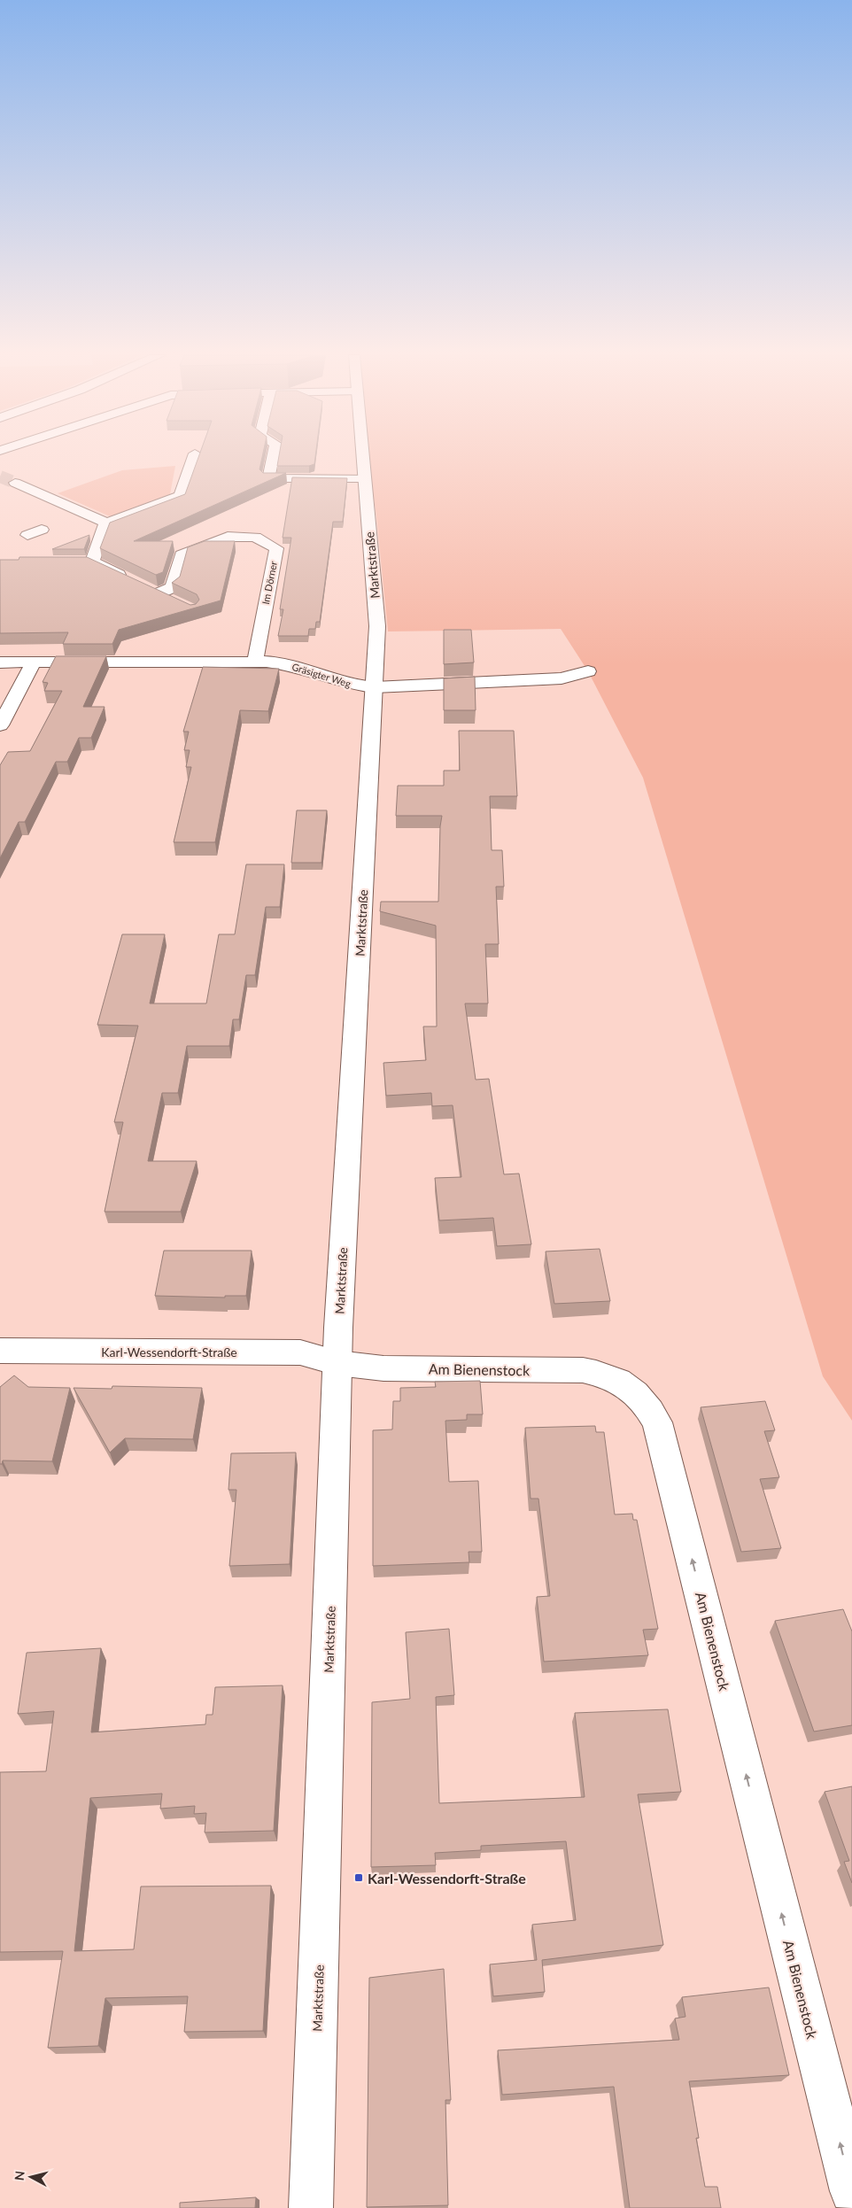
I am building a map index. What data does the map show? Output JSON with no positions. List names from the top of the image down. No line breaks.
{"streets":{"street":["Marktstraße","Im Dörner","Gräsigter Weg","Karl-Wessendorft-Straße","Am Bienenstock"]},"crossings":[["Marktstraße","Gräsigter Weg"],["Marktstraße","Karl-Wessendorft-Straße"],["Marktstraße","Am Bienenstock"],["Im Dörner","Gräsigter Weg"],["Karl-Wessendorft-Straße","Am Bienenstock"]],"one_way":["Am Bienenstock"],"places":{"transit":["Karl-Wessendorft-Straße"]},"north":"left"}
